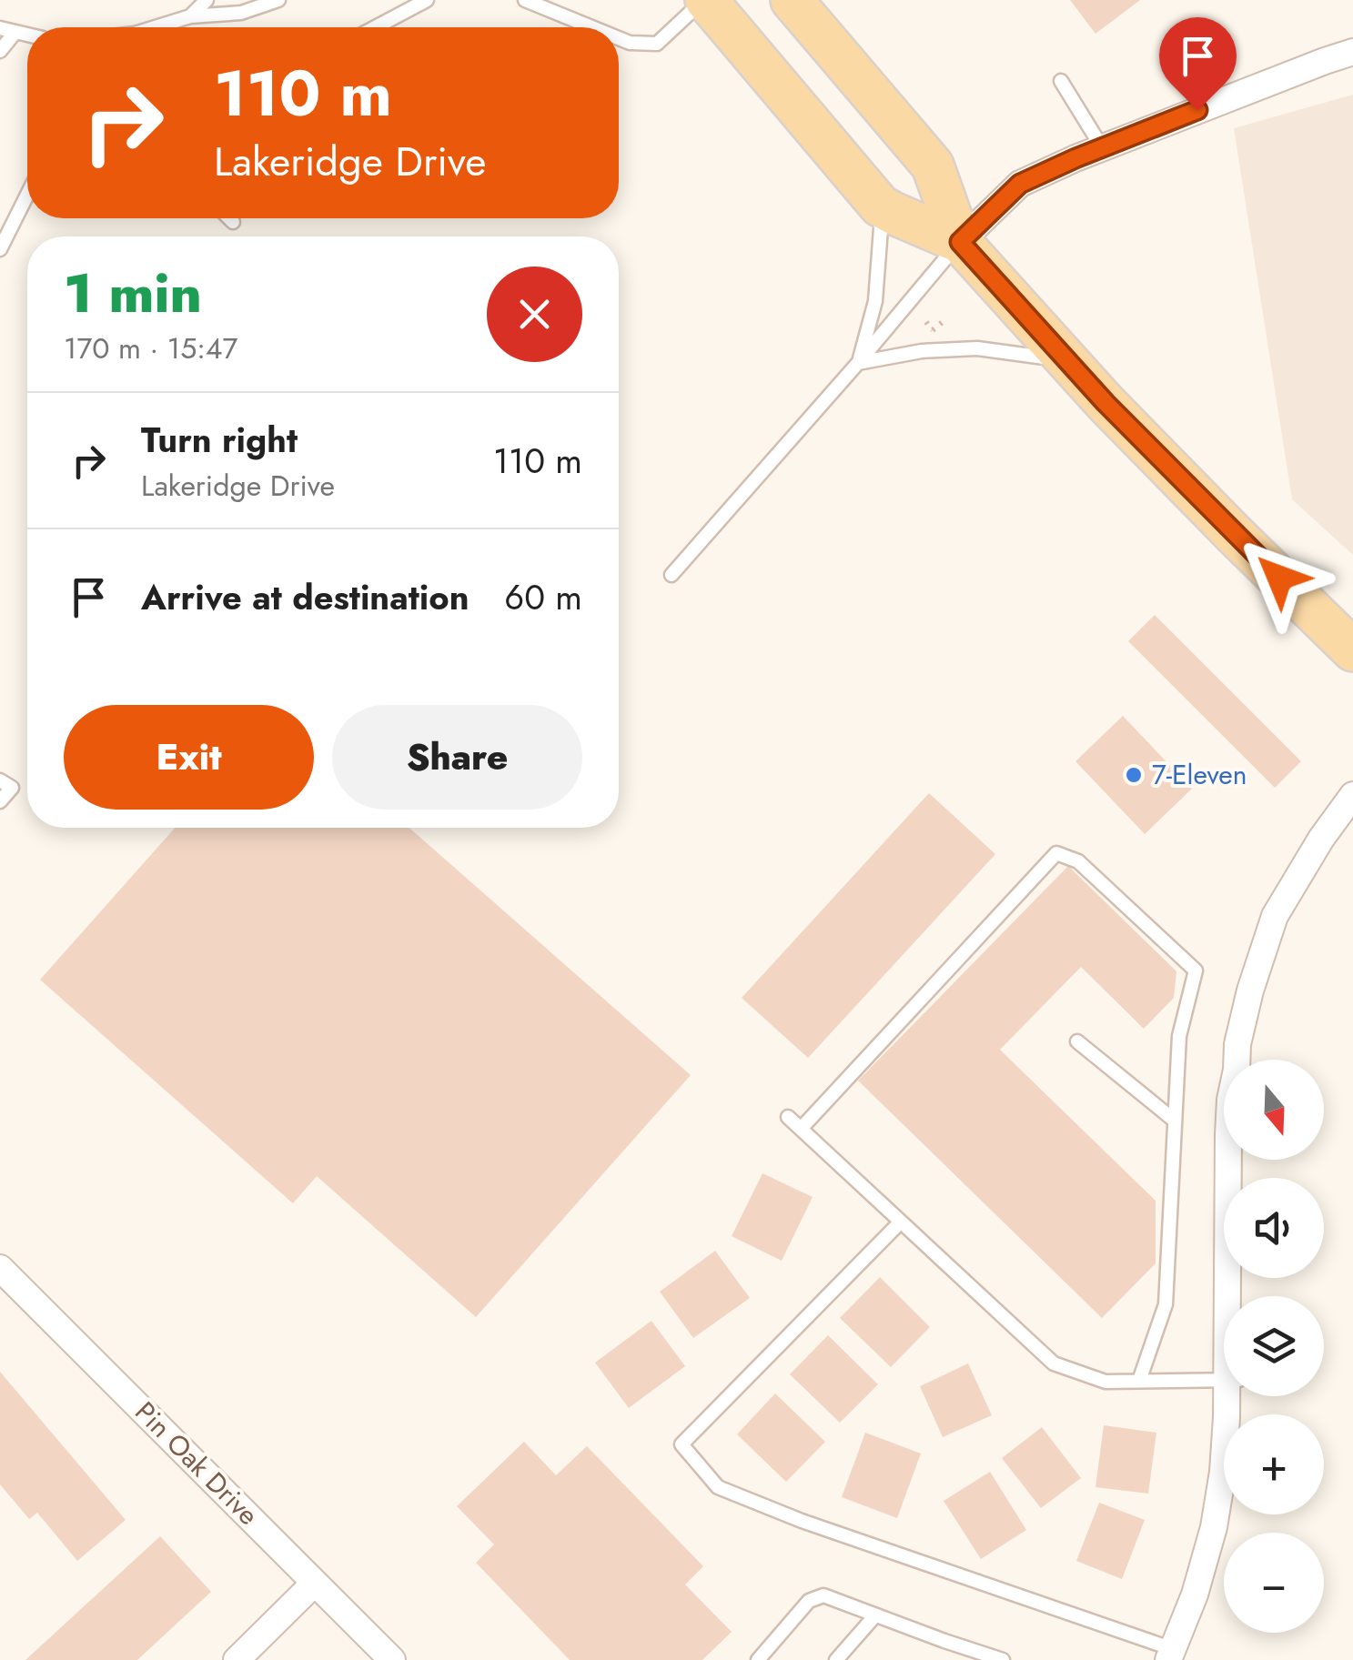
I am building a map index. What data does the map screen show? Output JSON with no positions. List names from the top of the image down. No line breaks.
{"streets":{"street":["Pin Oak Drive"]},"places":["7-Eleven"],"north":"bottom","page":{"turn":["110 m","Lakeridge Drive"],"heading":["1 min","170 m · 15:47"],"list":[{"name":"Turn right","note":"Lakeridge Drive","value":"110 m"},{"name":"Arrive at destination","value":"60 m"}],"buttons":["Exit","Share"],"map_buttons":["+","−"]}}
